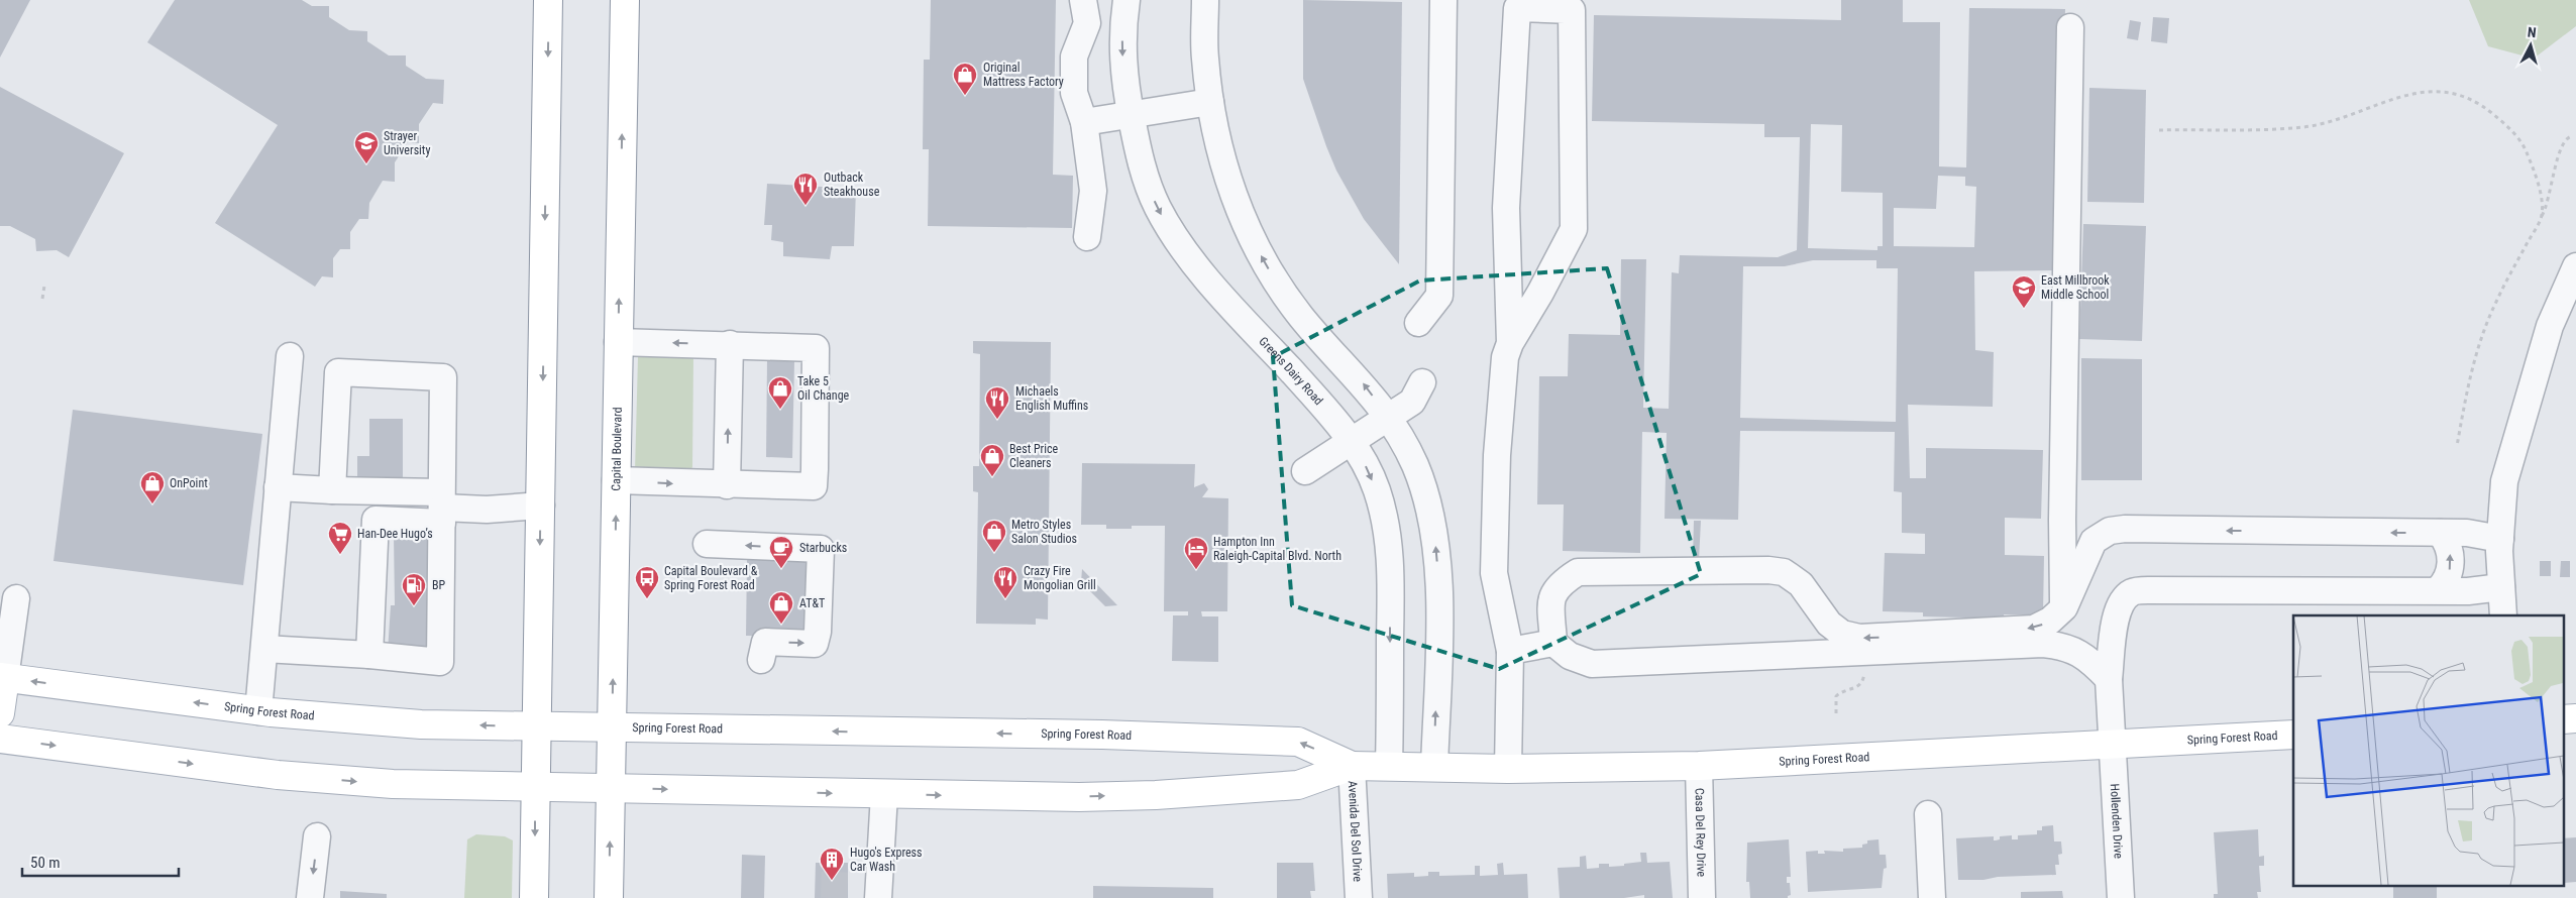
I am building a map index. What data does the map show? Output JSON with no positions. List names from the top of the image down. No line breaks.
{"streets":{"main road":["Capital Boulevard","Spring Forest Road"],"street":["Greens Dairy Road","Hollenden Drive","Avenida Del Sol Drive","Casa Del Rey Drive"]},"crossings":[["Greens Dairy Road","Spring Forest Road"],["Capital Boulevard","Spring Forest Road"],["Spring Forest Road","Hollenden Drive"],["Spring Forest Road","Avenida Del Sol Drive"],["Spring Forest Road","Casa Del Rey Drive"]],"places":{"shop":["Original Mattress Factory","Take 5 Oil Change","Best Price Cleaners","OnPoint","Metro Styles Salon Studios","AT&T"],"school or university":["Strayer University","East Millbrook Middle School"],"restaurant":["Outback Steakhouse","Michaels English Muffins","Crazy Fire Mongolian Grill"],"supermarket":["Han-Dee Hugo’s"],"cafe":["Starbucks"],"hotel":["Hampton Inn Raleigh-Capital Blvd. North"],"bus stop":["Capital Boulevard & Spring Forest Road"],"fuel station":["BP"],"building":["Hugo's Express Car Wash"]},"scale_bar":"50 m","north":"top"}
